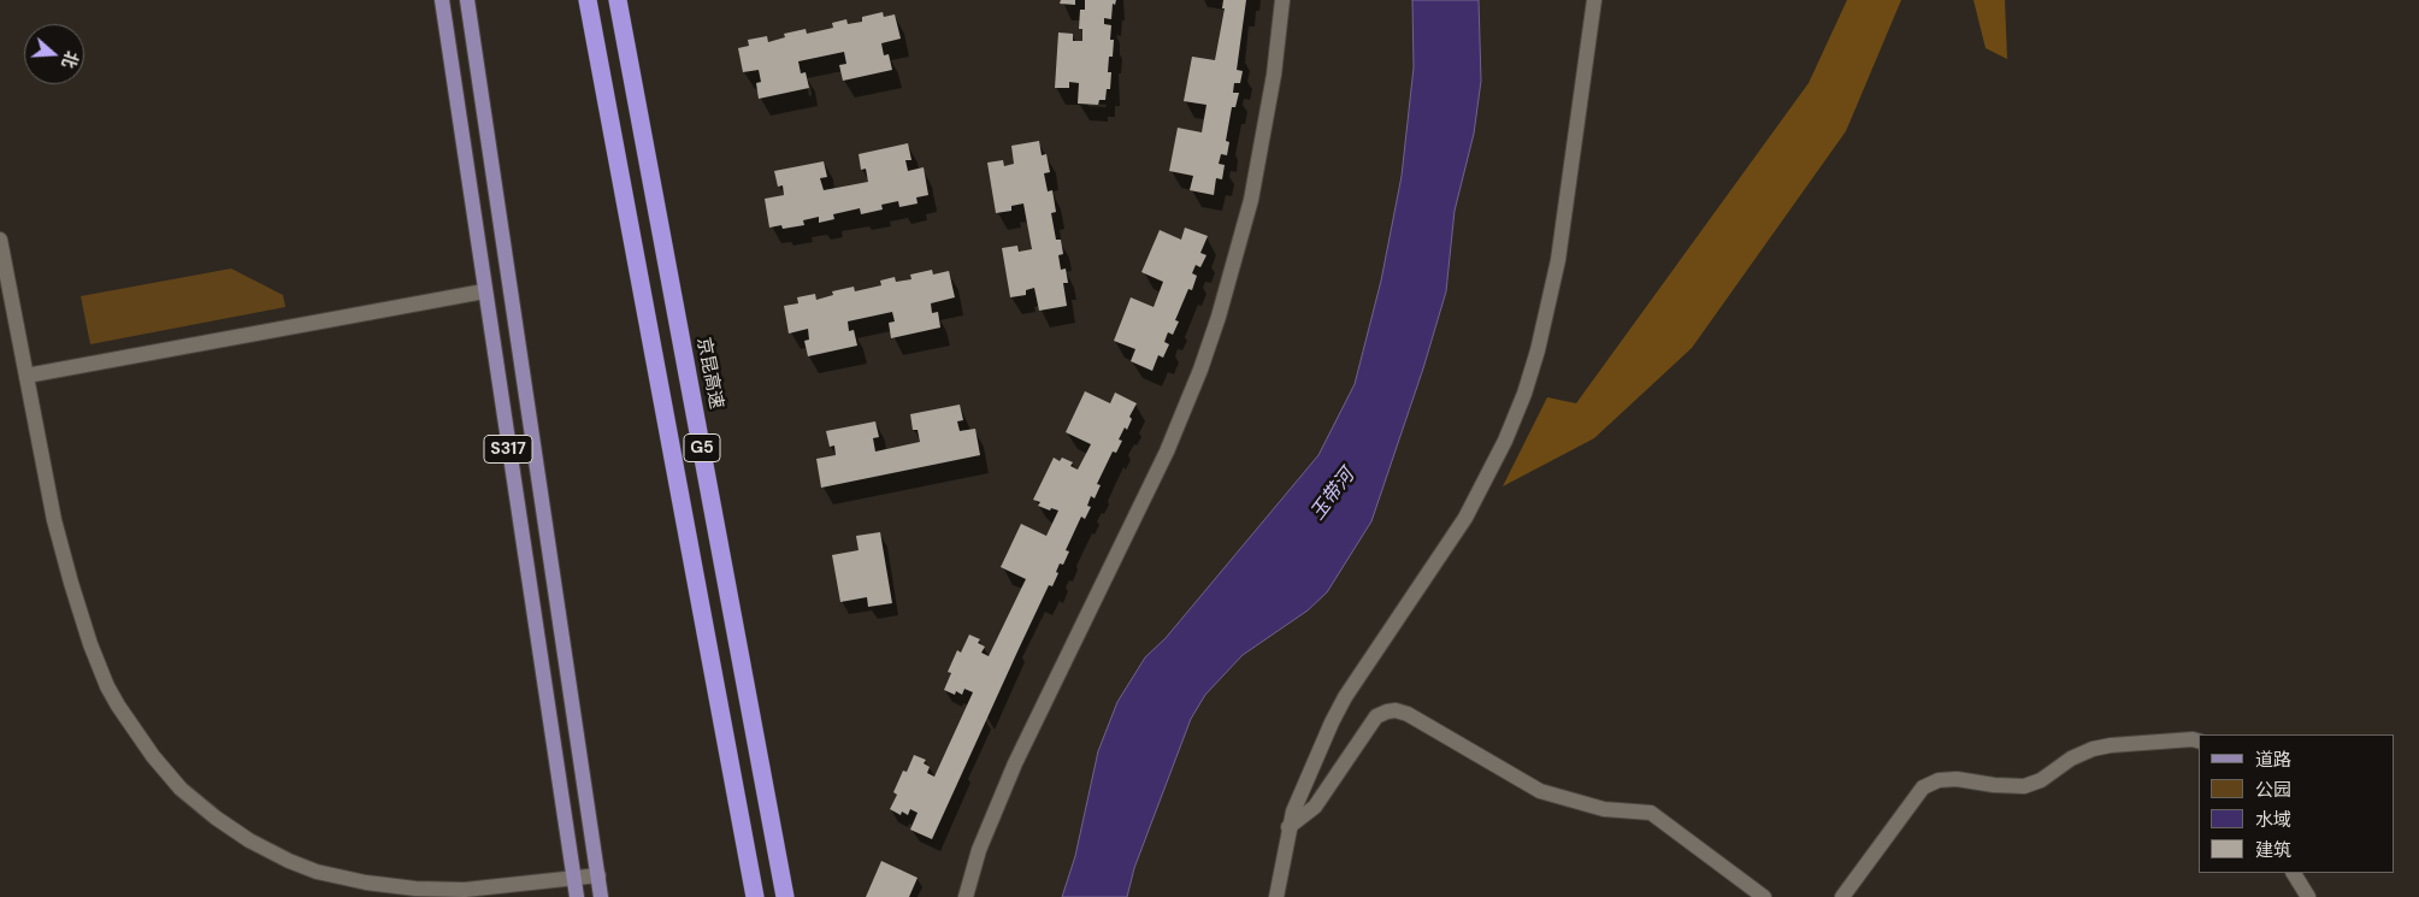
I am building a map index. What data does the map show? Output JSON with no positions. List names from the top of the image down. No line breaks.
{"streets":{"highway":["京昆高速","G5"],"main road":["S317"]},"water":["玉带河"],"legend":["道路","公园","水域","建筑"],"north":"right"}
